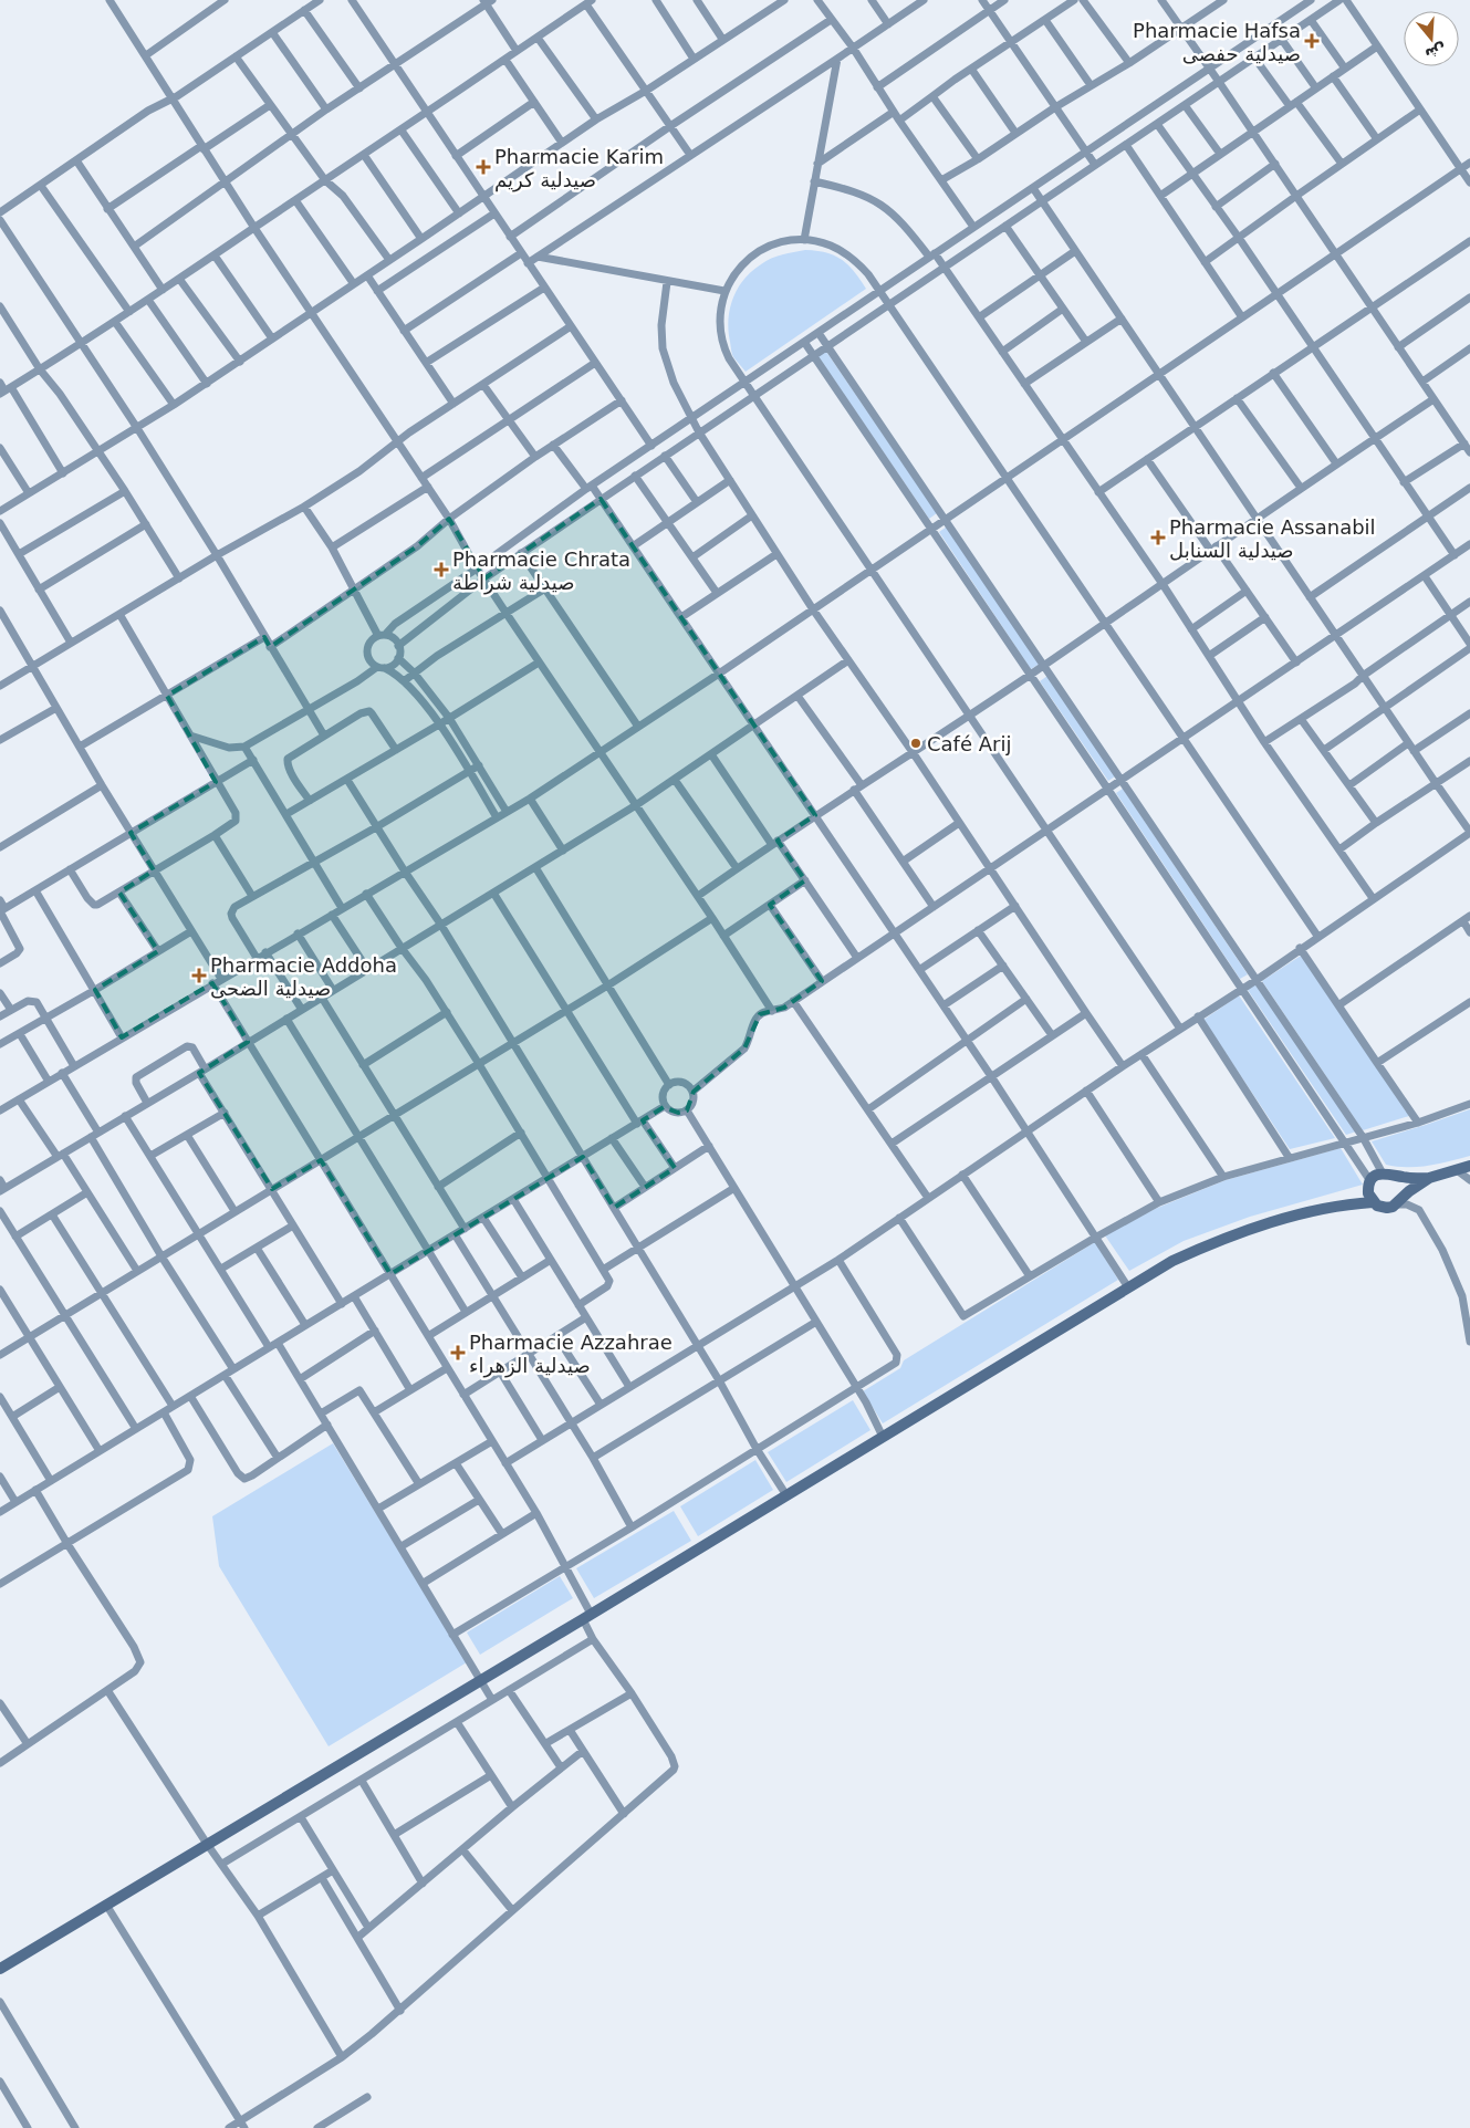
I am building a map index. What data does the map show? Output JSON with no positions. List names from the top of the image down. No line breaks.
{"places":{"health":["Pharmacie Hafsa صيدلية حفصى","Pharmacie Karim صيدلية كريم","Pharmacie Assanabil صيدلية السنابل","Pharmacie Chrata صيدلية شراطة","Pharmacie Addoha صيدلية الضحى","Pharmacie Azzahrae صيدلية الزهراء"],"other":["Café Arij"]},"north":"bottom"}
